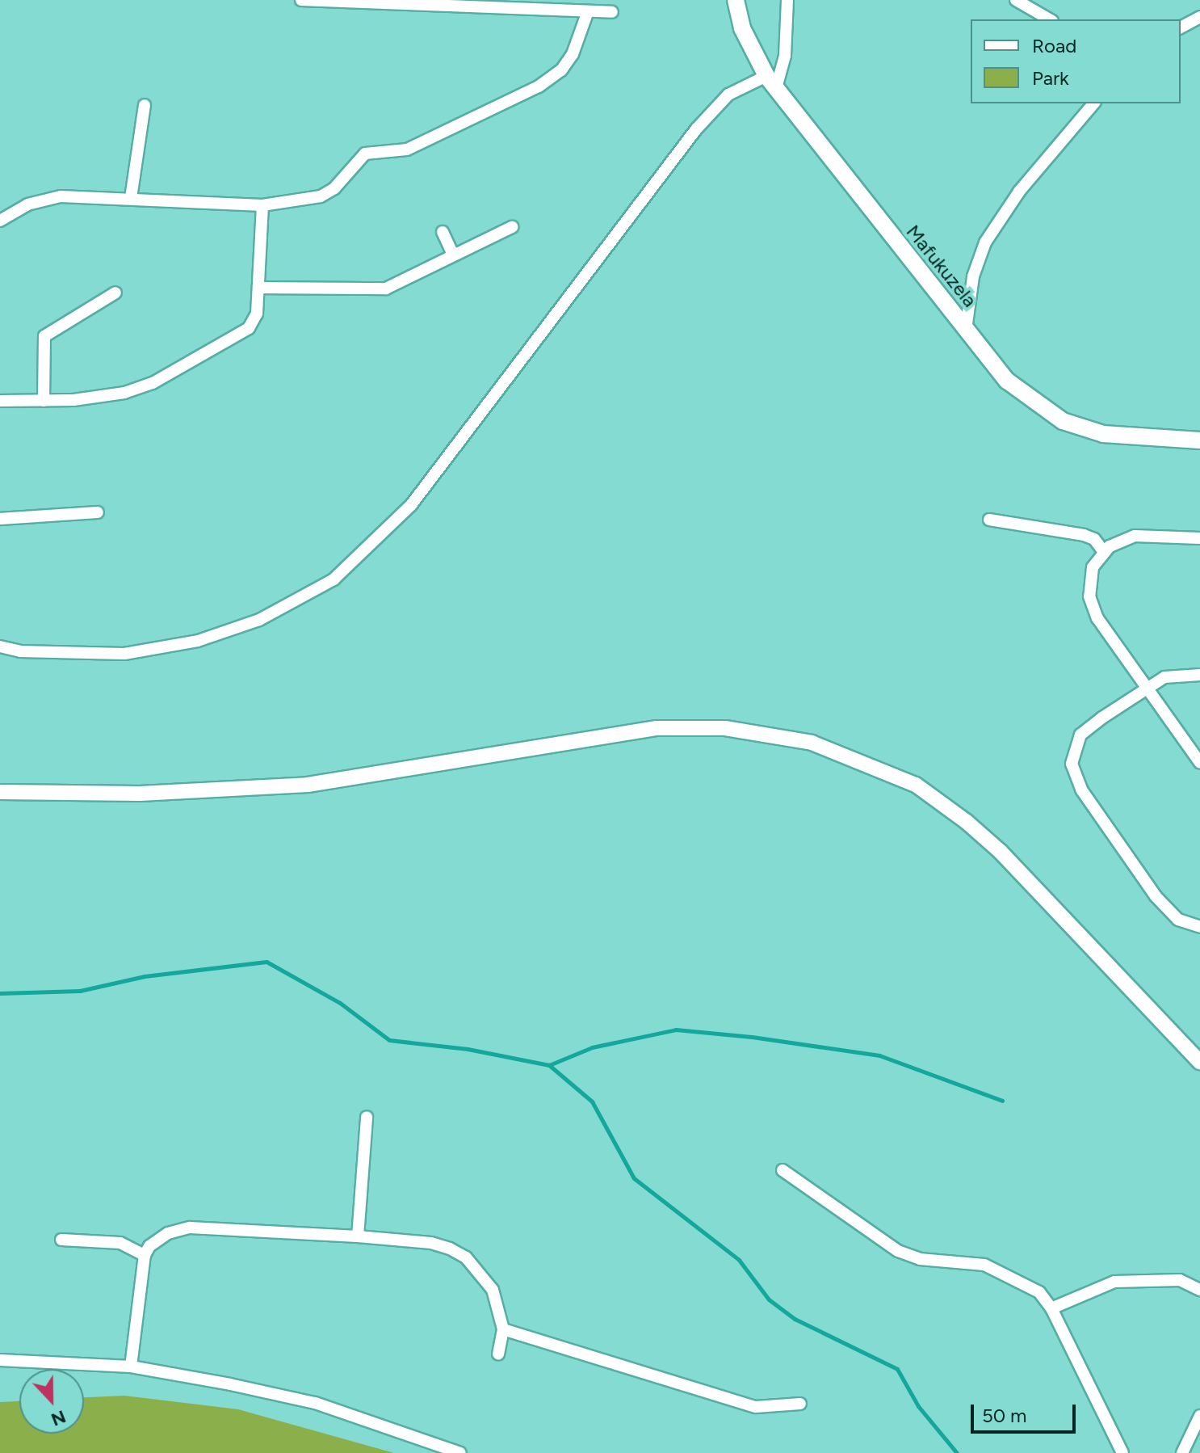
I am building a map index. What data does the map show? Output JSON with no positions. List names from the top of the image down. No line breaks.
{"streets":{"main road":["Mafukuzela"]},"legend":["Road","Park"],"scale_bar":"50 m","north":"bottom"}
